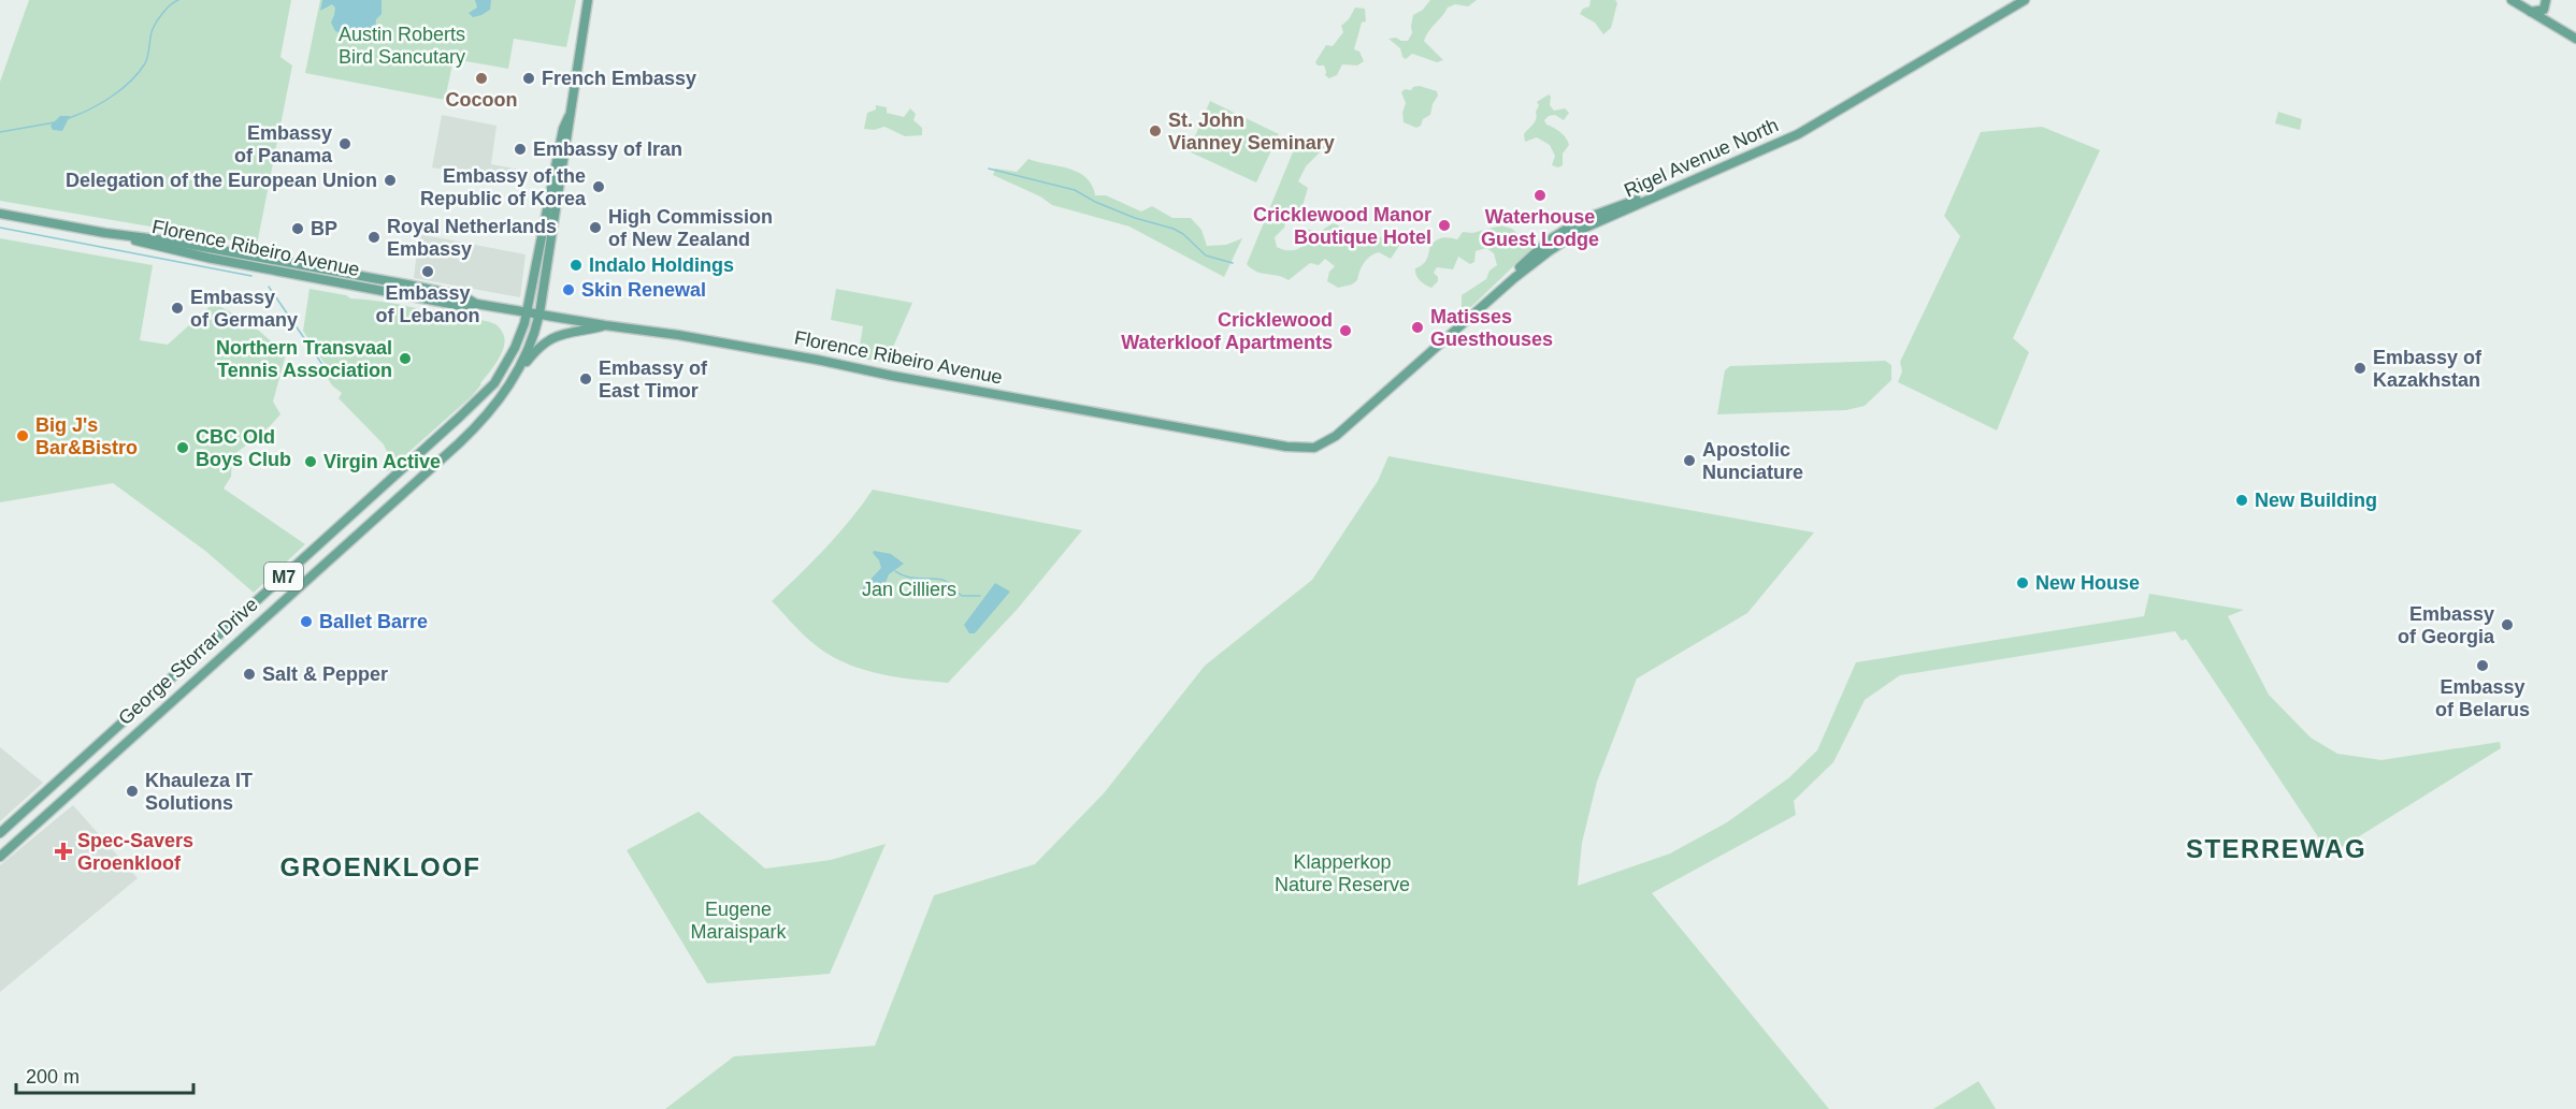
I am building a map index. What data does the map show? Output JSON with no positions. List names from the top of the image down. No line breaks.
{"streets":{"main road":["Rigel Avenue North","Florence Ribeiro Avenue","M7","George Storrar Drive"]},"crossings":[["Rigel Avenue North","Florence Ribeiro Avenue"],["Florence Ribeiro Avenue","M7"],["Florence Ribeiro Avenue","George Storrar Drive"],["M7","George Storrar Drive"]],"districts":["STERREWAG","GROENKLOOF"],"parks":["Austin Roberts Bird Sancutary","Jan Cilliers","Klapperkop Nature Reserve","Eugene Maraispark"],"places":{"other":["Cocoon","French Embassy","St. John Vianney Seminary","Embassy of Panama","Embassy of Iran","Delegation of the European Union","Embassy of the Republic of Korea","Waterhouse Guest Lodge","Cricklewood Manor Boutique Hotel","High Commission of New Zealand","BP","Royal Netherlands Embassy","Indalo Holdings","Embassy of Lebanon","Skin Renewal","Embassy of Germany","Matisses Guesthouses","Cricklewood Waterkloof Apartments","Northern Transvaal Tennis Association","Embassy of Kazakhstan","Embassy of East Timor","Big J's Bar&Bistro","CBC Old Boys Club","Apostolic Nunciature","Virgin Active","New Building","New House","Ballet Barre","Embassy of Georgia","Embassy of Belarus","Salt & Pepper","Khauleza IT Solutions"],"health":["Spec-Savers Groenkloof"]},"scale_bar":"200 m"}
